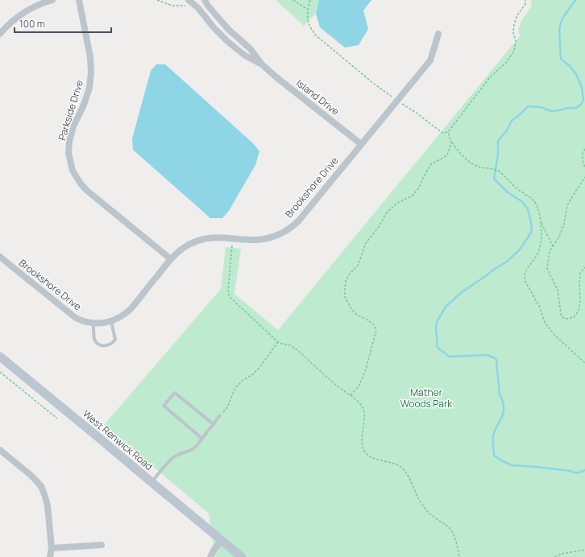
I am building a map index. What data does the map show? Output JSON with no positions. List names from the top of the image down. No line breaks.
{"streets":{"street":["Island Drive","Parkside Drive","Brookshore Drive","West Renwick Road"]},"crossings":[["Island Drive","Brookshore Drive"],["Parkside Drive","Brookshore Drive"]],"parks":["Mather Woods Park"],"scale_bar":"100 m"}
